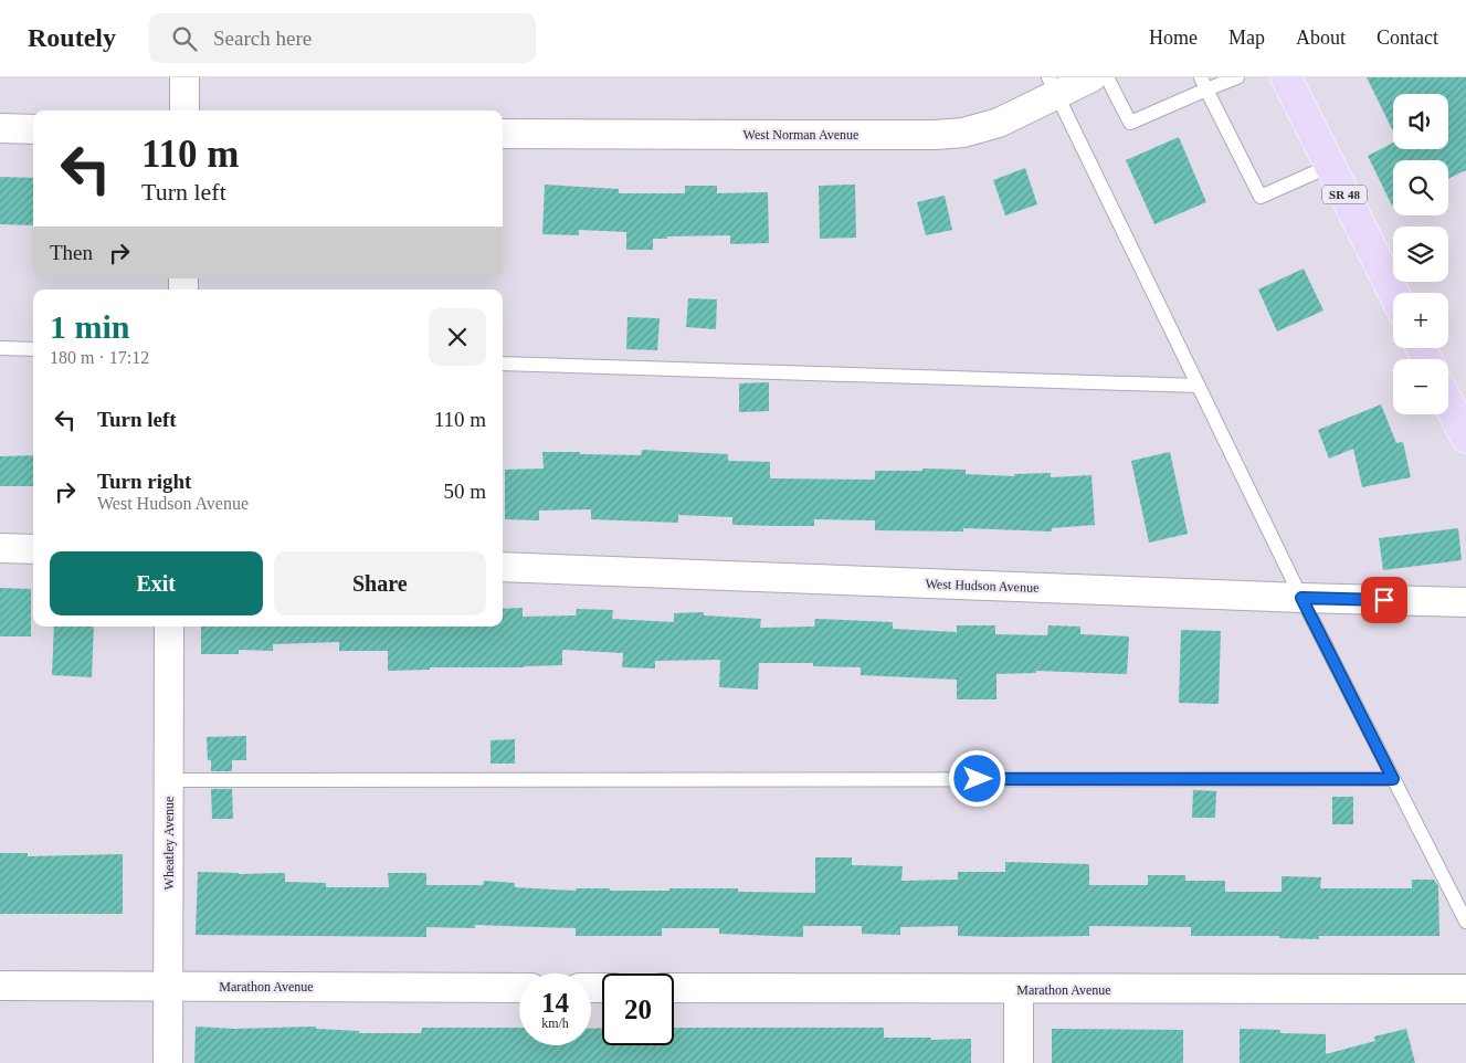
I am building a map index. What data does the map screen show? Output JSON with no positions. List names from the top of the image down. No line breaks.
{"streets":{"main road":["SR 48"],"street":["West Norman Avenue","West Hudson Avenue","Wheatley Avenue","Marathon Avenue"]},"crossings":[["Wheatley Avenue","Marathon Avenue"]],"page":{"header":"Routely","search":"Search here","nav":["Home","Map","About","Contact"],"map_buttons":["+","−"],"turn":["110 m","Turn left"],"then":"Then","heading":["1 min","180 m · 17:12"],"list":[{"name":"Turn left","value":"110 m"},{"name":"Turn right","note":"West Hudson Avenue","value":"50 m"}],"buttons":["Exit","Share"],"speed":"14 km/h","limit":"20"}}
